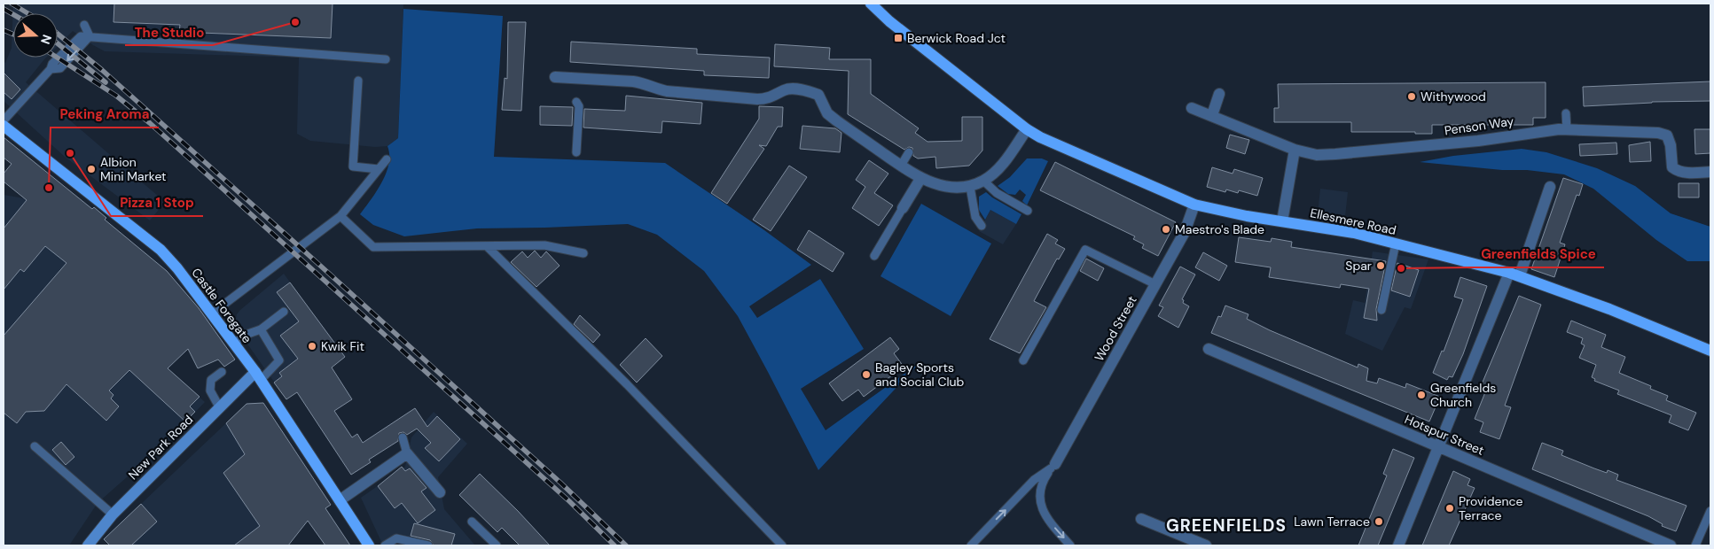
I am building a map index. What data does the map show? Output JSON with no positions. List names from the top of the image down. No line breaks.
{"streets":{"main road":["Ellesmere Road","Castle Foregate"],"street":["Penson Way","Wood Street","Hotspur Street","New Park Road"]},"crossings":[["Ellesmere Road","Wood Street"],["Castle Foregate","New Park Road"]],"districts":["GREENFIELDS"],"places":{"other":["The Studio","Withywood","Pizza 1 Stop","Albion Mini Market","Peking Aroma","Maestro's Blade","Spar","Greenfields Spice","Kwik Fit","Bagley Sports and Social Club","Greenfields Church","Providence Terrace","Lawn Terrace"],"transit":["Berwick Road Jct"]},"north":"right"}
